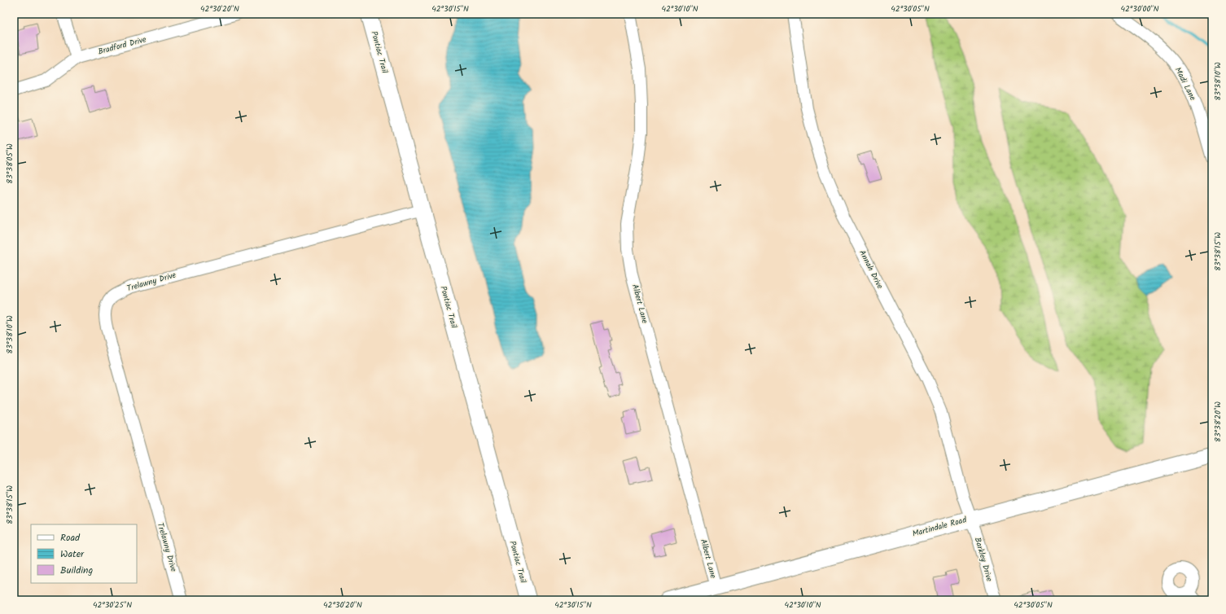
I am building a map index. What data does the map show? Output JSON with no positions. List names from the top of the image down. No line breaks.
{"streets":{"main road":["Pontiac Trail","Martindale Road"],"street":["Bradford Drive","Madi Lane","Annah Drive","Trelawny Drive","Albert Lane","Barkley Drive"]},"crossings":[["Pontiac Trail","Trelawny Drive"],["Annah Drive","Martindale Road"],["Annah Drive","Barkley Drive"],["Albert Lane","Martindale Road"],["Martindale Road","Barkley Drive"]],"legend":["Road","Water","Building"],"coordinates":["42°30'20\"N","42°30'15\"N","42°30'10\"N","42°30'05\"N","42°30'00\"N","83°38'10\"W","83°38'05\"W","83°38'15\"W","83°38'20\"W","42°30'25\"N"]}
